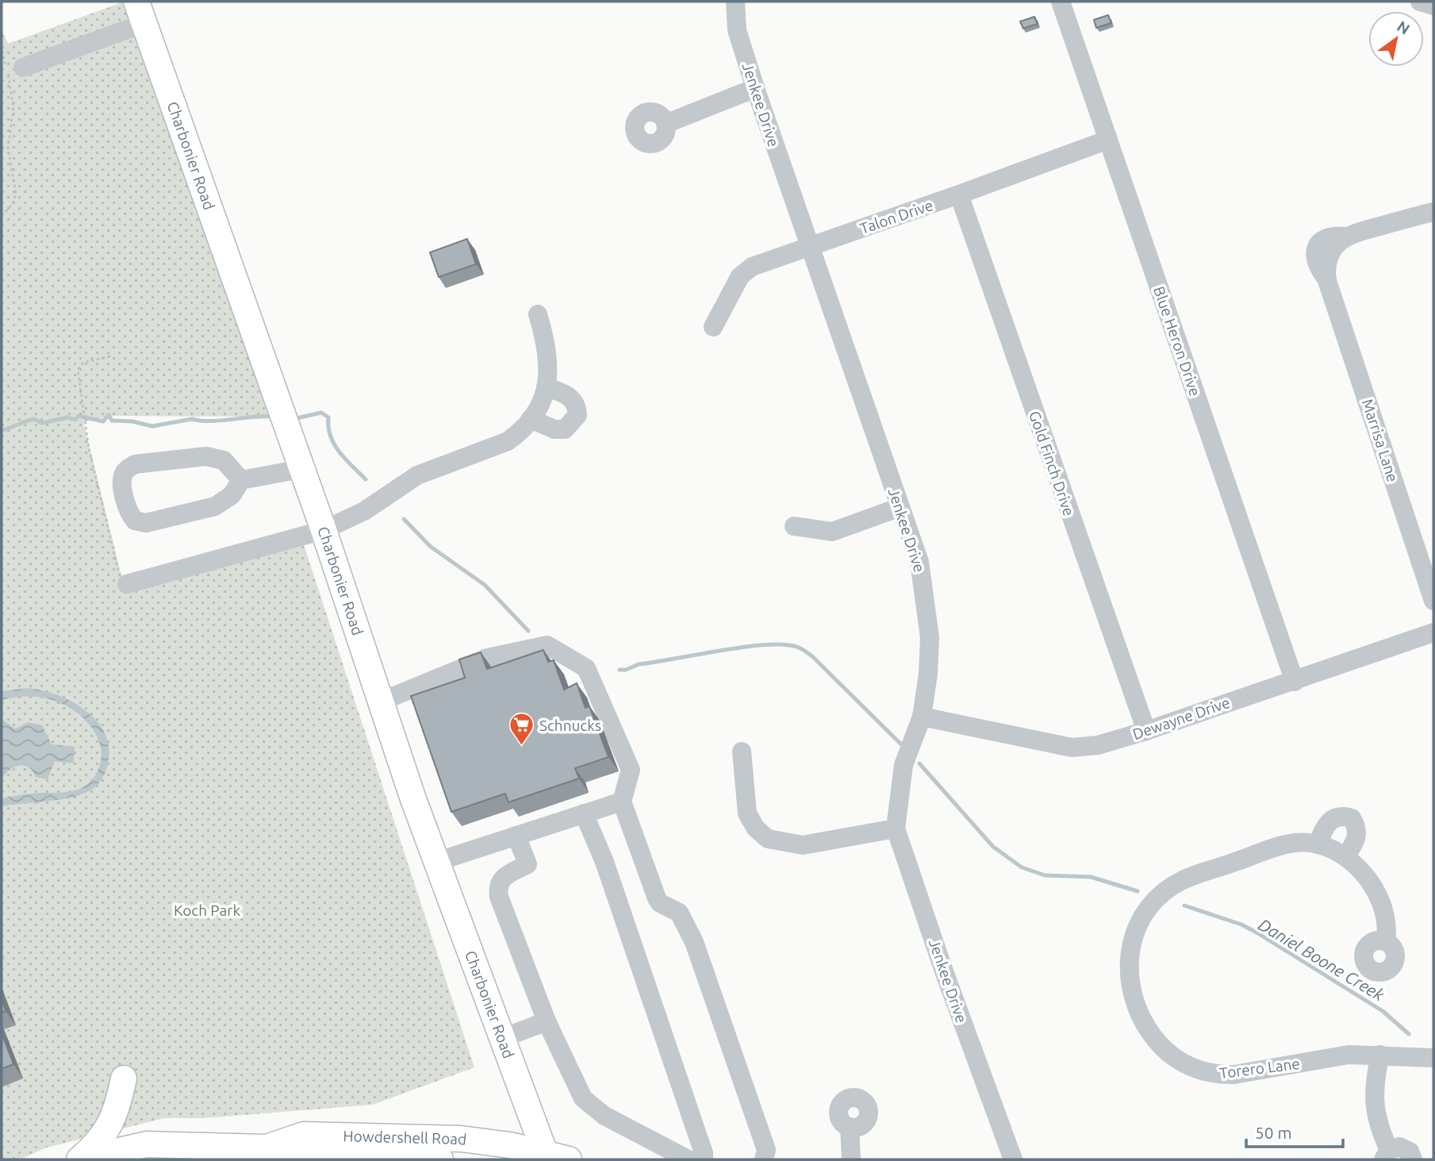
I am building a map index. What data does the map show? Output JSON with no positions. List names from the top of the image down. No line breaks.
{"streets":{"main road":["Charbonier Road","Howdershell Road"],"street":["Jenkee Drive","Talon Drive","Blue Heron Drive","Marrisa Lane","Gold Finch Drive","Dewayne Drive","Torero Lane"]},"crossings":[["Jenkee Drive","Talon Drive"],["Jenkee Drive","Dewayne Drive"],["Charbonier Road","Howdershell Road"],["Talon Drive","Blue Heron Drive"],["Talon Drive","Gold Finch Drive"],["Blue Heron Drive","Dewayne Drive"],["Gold Finch Drive","Dewayne Drive"]],"water":["Daniel Boone Creek"],"parks":["Koch Park"],"places":{"supermarket":["Schnucks"]},"scale_bar":"50 m","north":"top right"}
